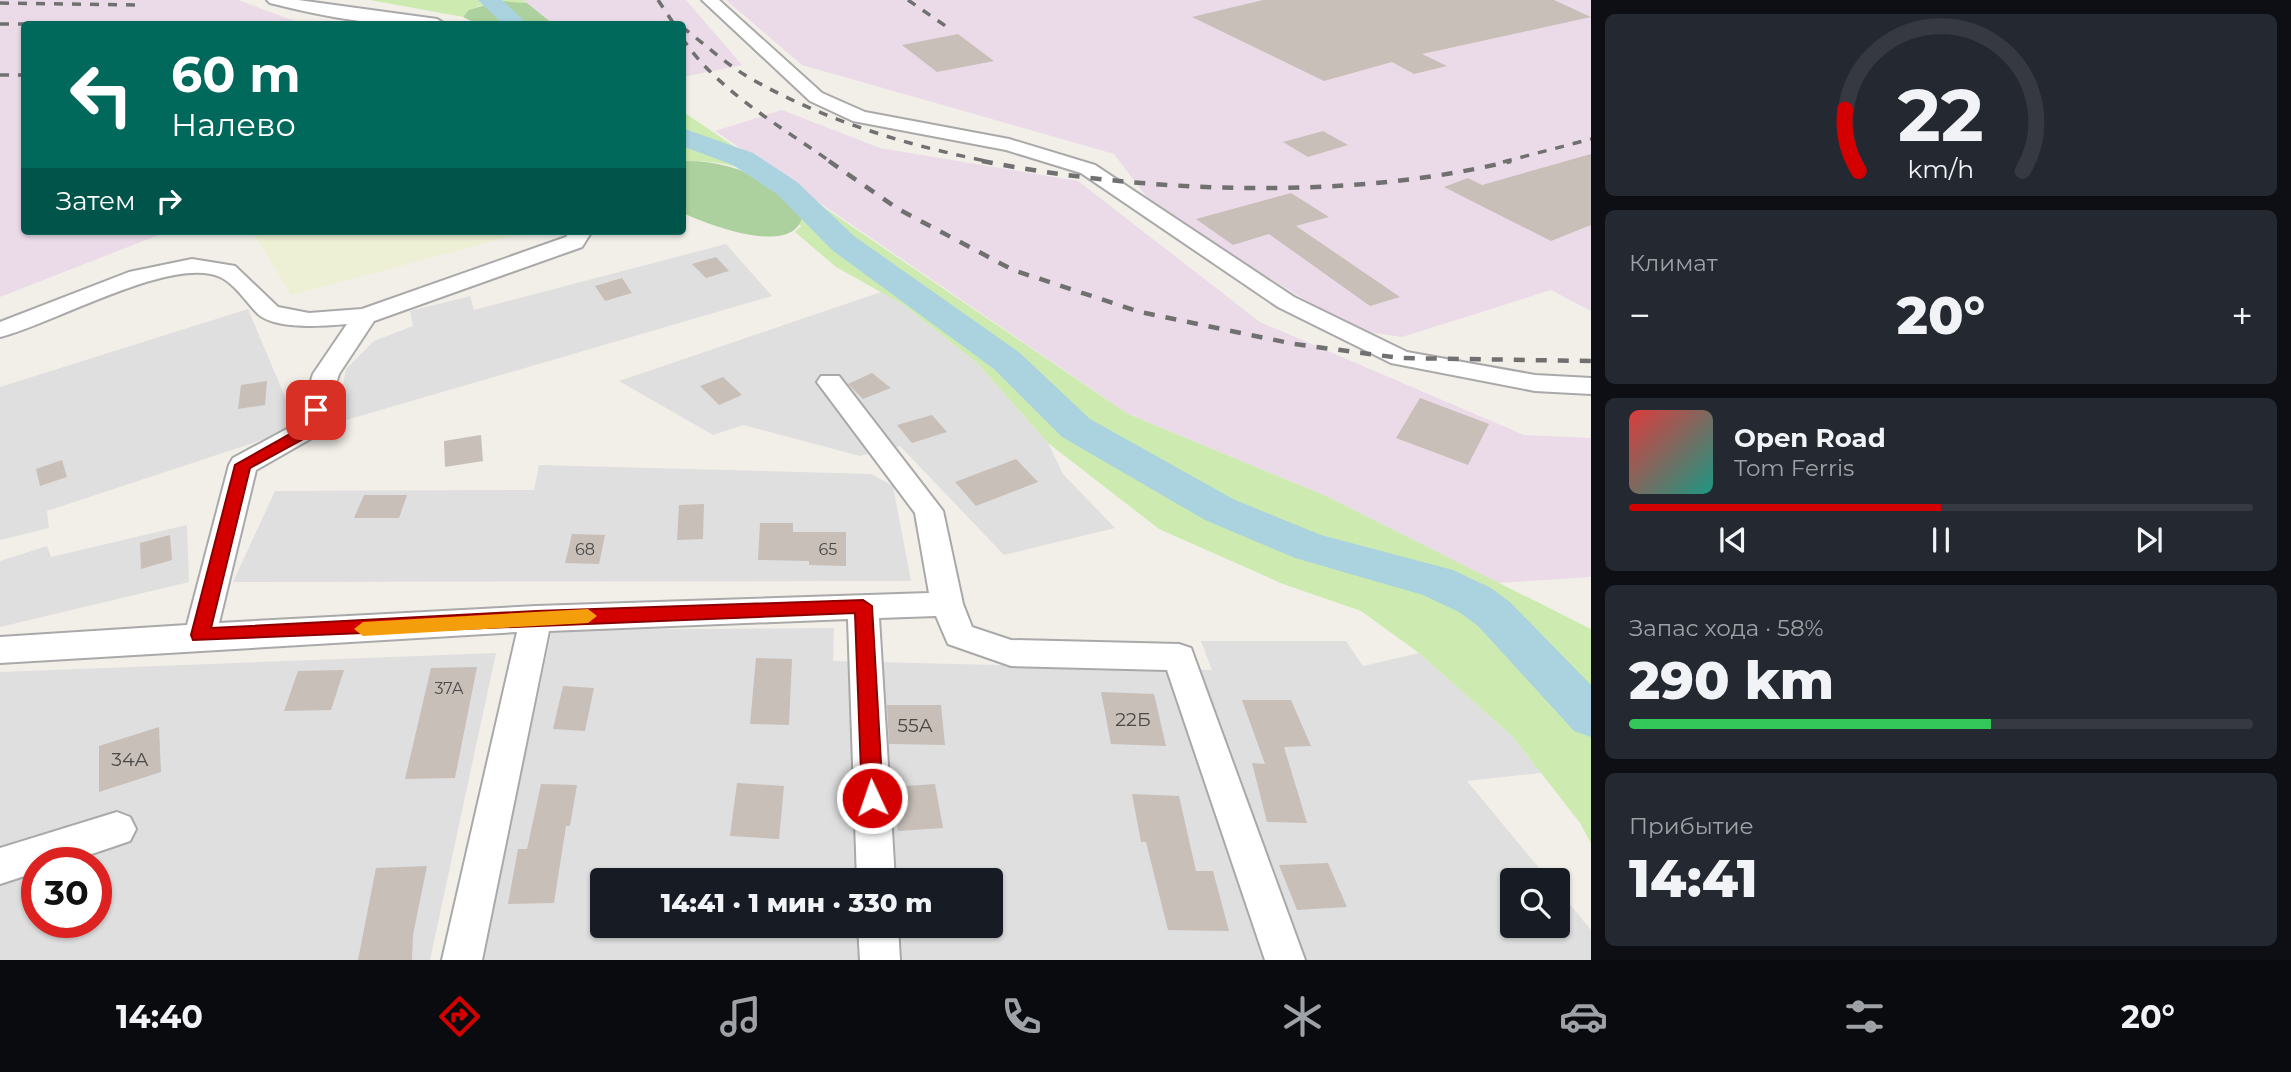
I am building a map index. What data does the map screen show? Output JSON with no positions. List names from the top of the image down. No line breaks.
{"house_numbers":["68","65","37А","22Б","55А","34А"],"page":{"turn":["60 m","Налево"],"then":"Затем","tile":["Климат",["Запас хода · 58%","290 km"],["Прибытие","14:41"]],"heat":["−","20°","+"],"song":["Open Road","Tom Ferris"],"limit":"30","trip":"14:41 · 1 мин · 330 m","tabs":["14:40","20°"],"gauge":["22","km/h"]}}
